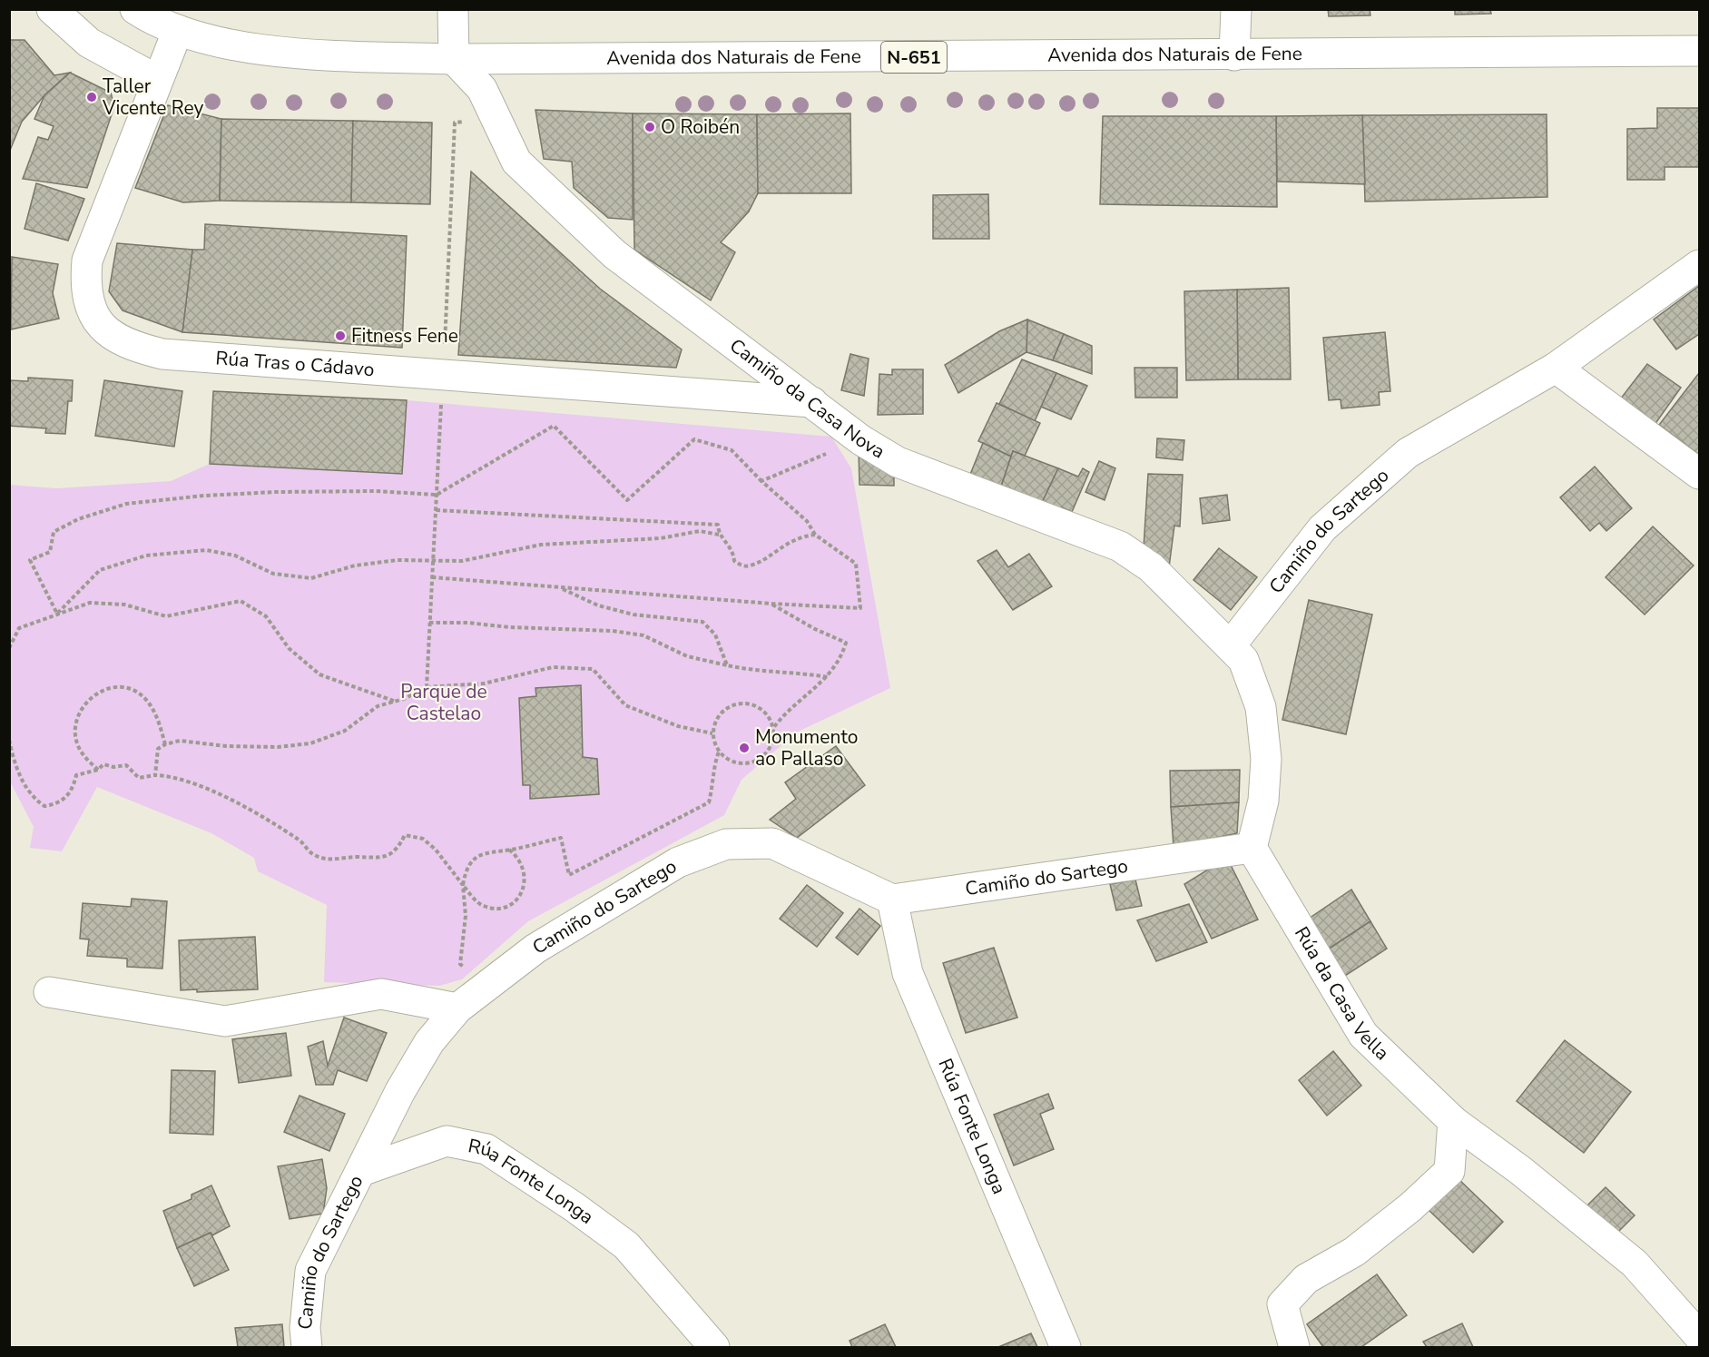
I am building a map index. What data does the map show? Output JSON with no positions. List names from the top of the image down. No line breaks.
{"streets":{"main road":["Avenida dos Naturais de Fene","N-651","Rúa Tras o Cádavo","Camiño da Casa Nova","Camiño do Sartego","Rúa da Casa Vella","Rúa Fonte Longa"]},"crossings":[["Avenida dos Naturais de Fene","Rúa Tras o Cádavo"],["Avenida dos Naturais de Fene","Camiño da Casa Nova"],["Rúa Tras o Cádavo","Camiño da Casa Nova"],["Camiño da Casa Nova","Camiño do Sartego"],["Camiño do Sartego","Rúa da Casa Vella"],["Camiño do Sartego","Rúa Fonte Longa"]],"parks":["Parque de Castelao"],"places":["Taller Vicente Rey","O Roibén","Fitness Fene","Monumento ao Pallaso"]}
